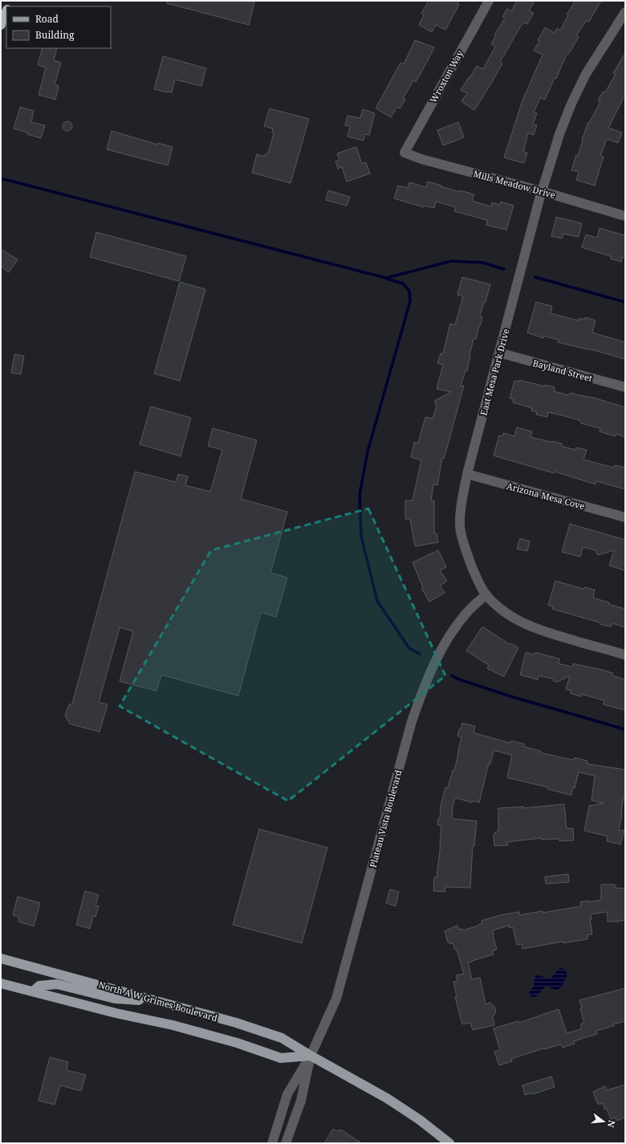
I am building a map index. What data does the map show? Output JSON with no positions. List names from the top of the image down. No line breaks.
{"streets":{"main road":["North A W Grimes Boulevard"],"street":["Wroxton Way","Mills Meadow Drive","Bayland Street","East Mesa Park Drive","Arizona Mesa Cove","Plateau Vista Boulevard"]},"crossings":[["Wroxton Way","Mills Meadow Drive"],["Mills Meadow Drive","East Mesa Park Drive"],["Bayland Street","East Mesa Park Drive"],["East Mesa Park Drive","Arizona Mesa Cove"],["East Mesa Park Drive","Plateau Vista Boulevard"],["Plateau Vista Boulevard","North A W Grimes Boulevard"]],"legend":["Road","Building"],"north":"right"}
